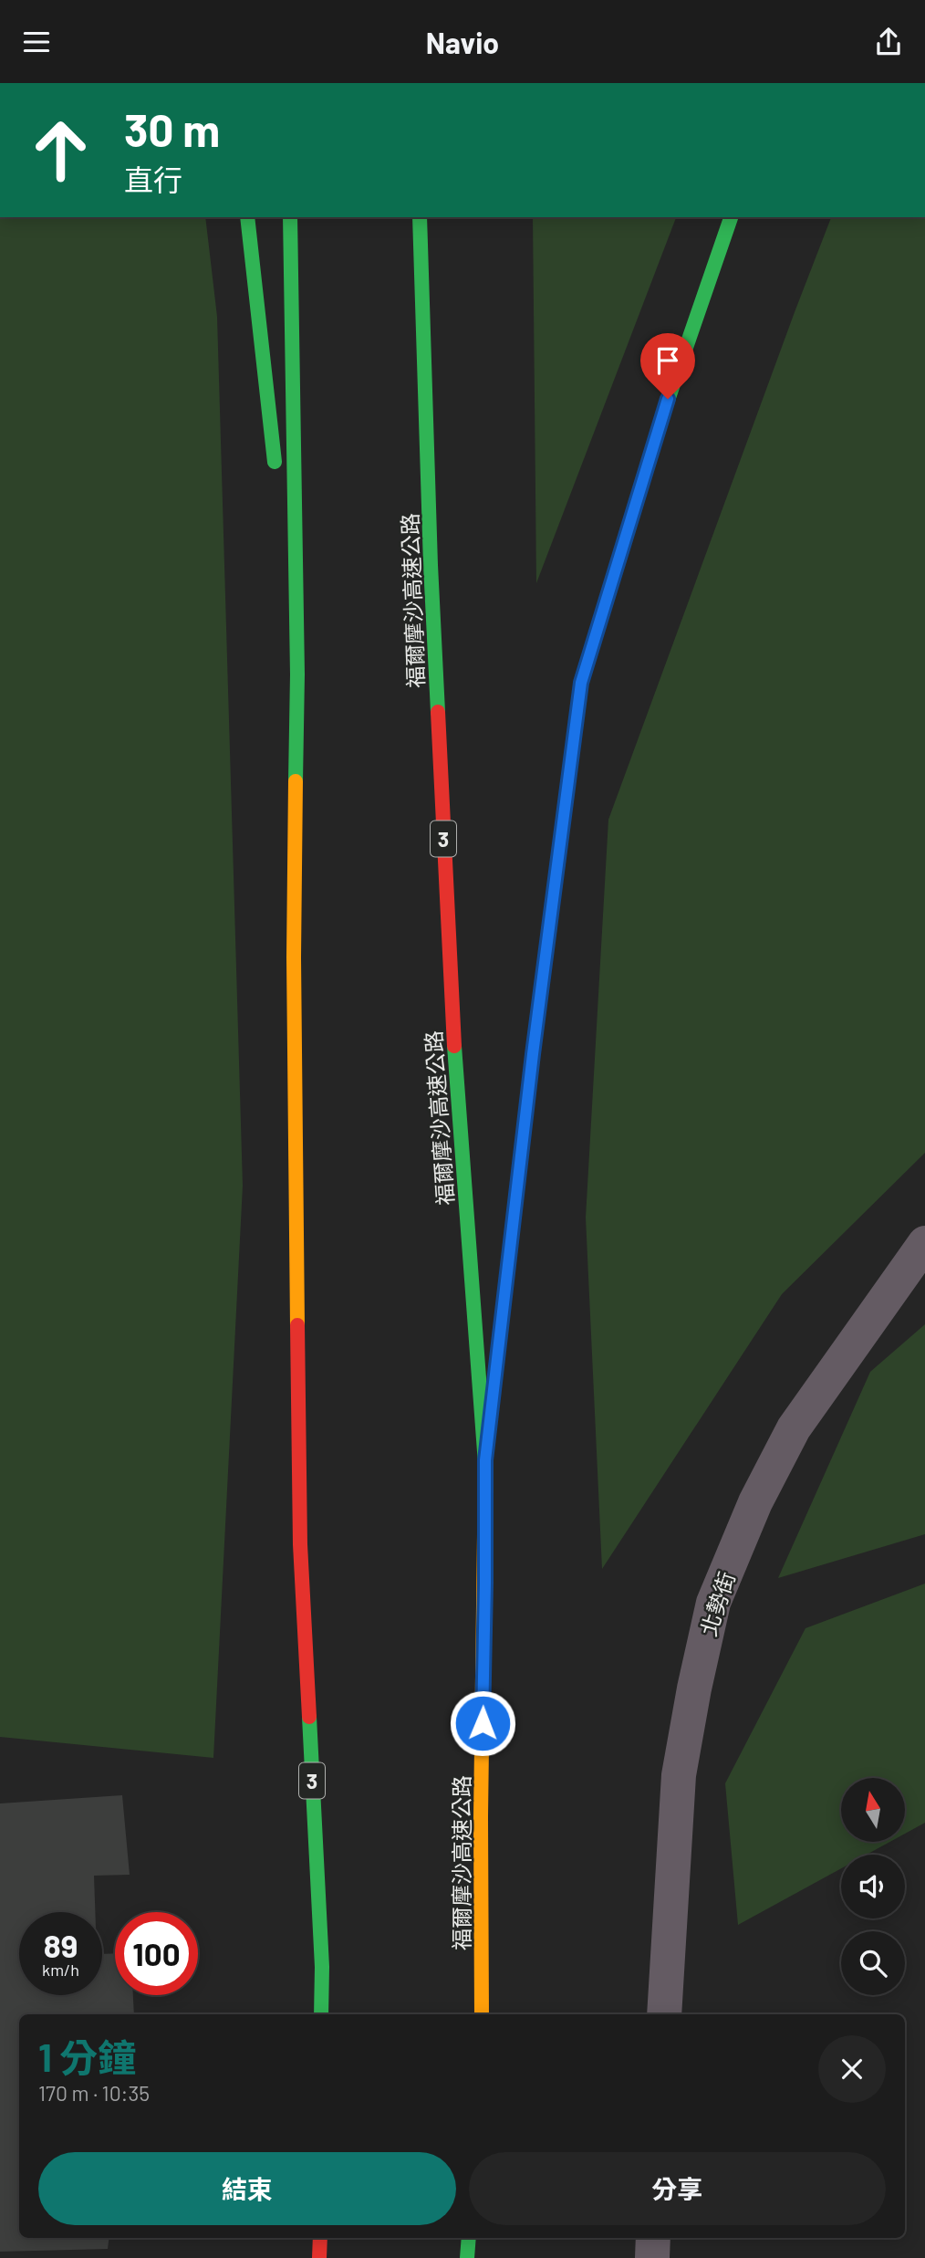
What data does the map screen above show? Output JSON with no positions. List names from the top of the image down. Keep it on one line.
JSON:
{"streets":{"highway":["福爾摩沙高速公路","3"],"street":["北勢街"]},"north":"top","page":{"header":"Navio","turn":["30 m","直行"],"speed":"89 km/h","limit":"100","heading":["1 分鐘","170 m · 10:35"],"buttons":["結束","分享"]}}
